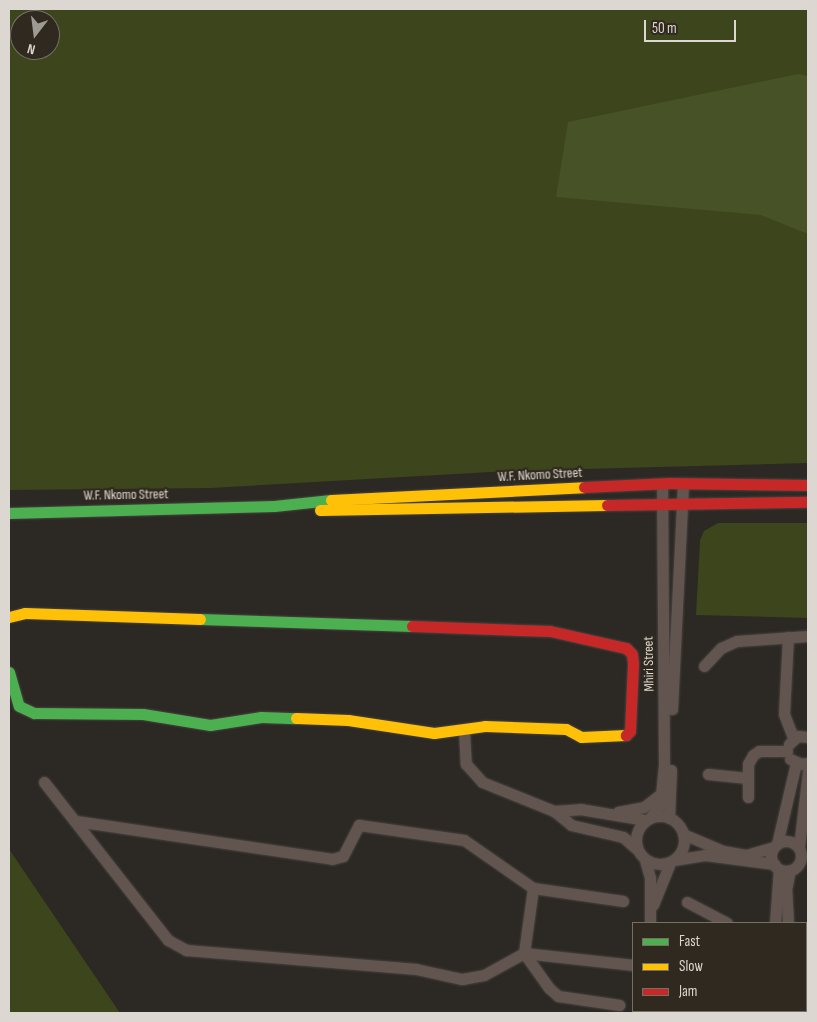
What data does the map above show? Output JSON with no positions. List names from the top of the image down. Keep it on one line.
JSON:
{"streets":{"street":["W.F. Nkomo Street","Mhiri Street"]},"crossings":[["W.F. Nkomo Street","Mhiri Street"]],"legend":["Fast","Slow","Jam"],"scale_bar":"50 m","north":"bottom"}
